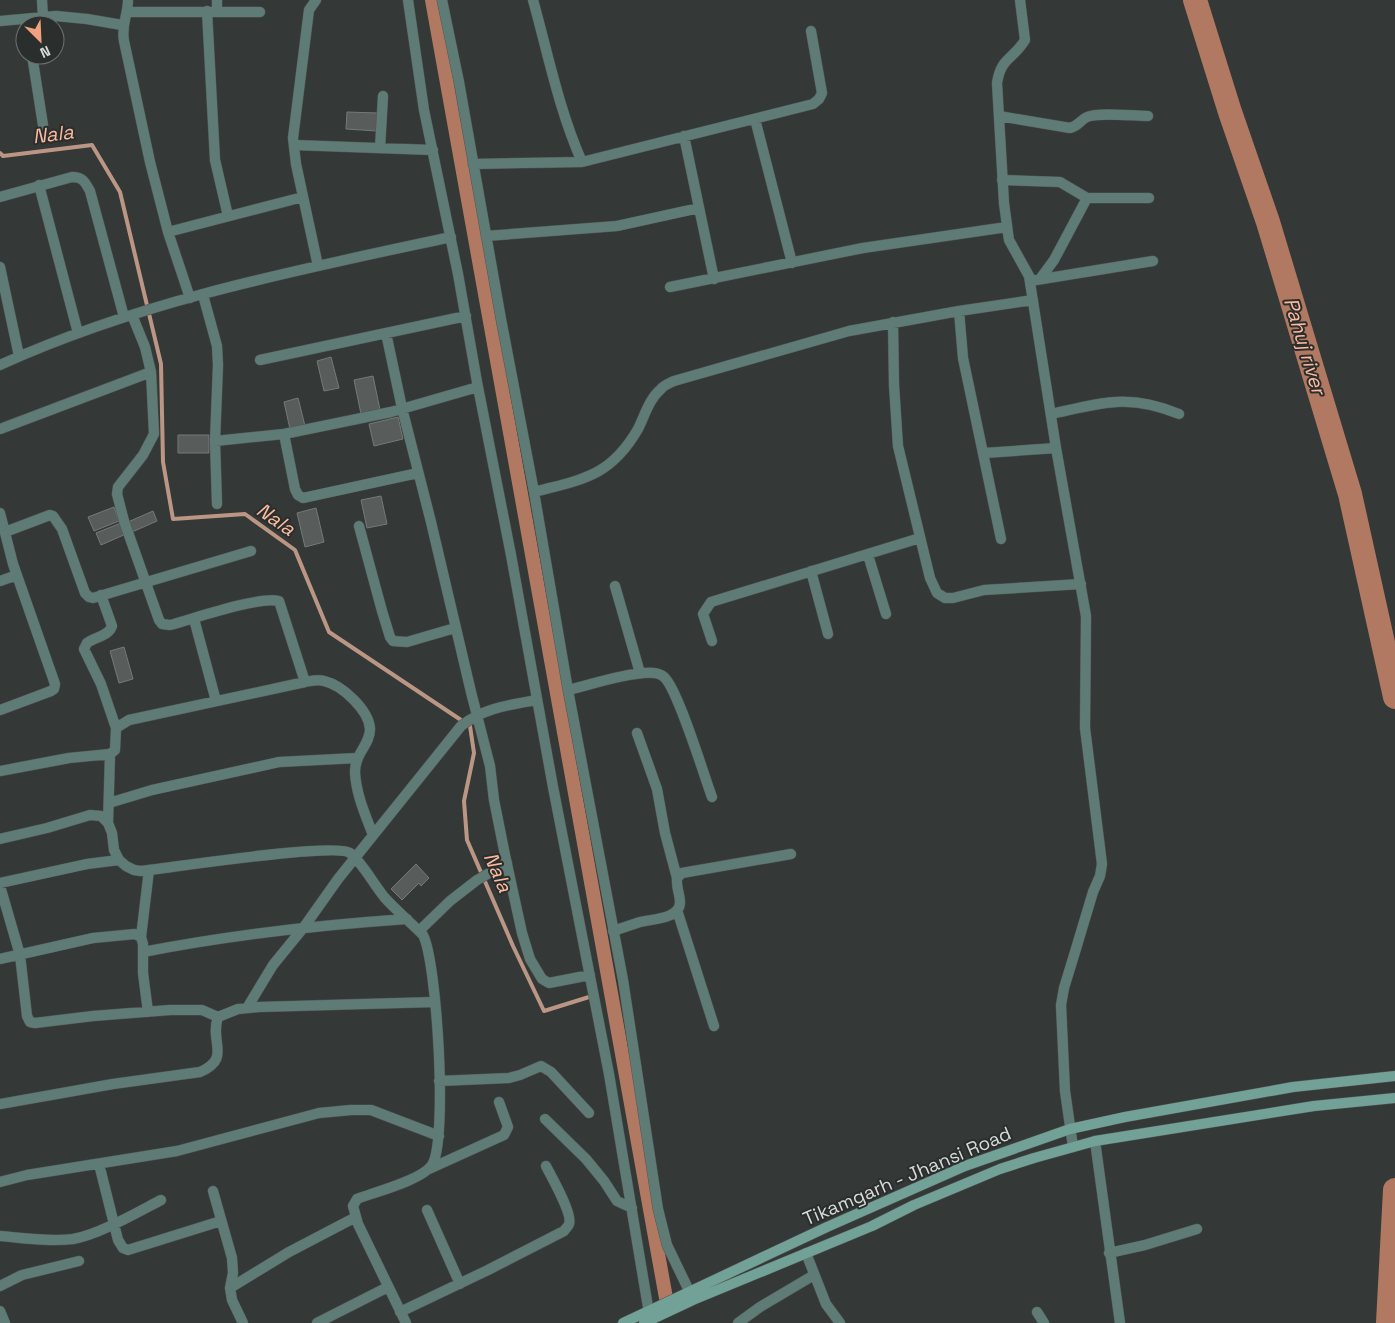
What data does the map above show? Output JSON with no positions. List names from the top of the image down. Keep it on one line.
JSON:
{"streets":{"street":["Tikamgarh - Jhansi Road"]},"water":["Nala","Pahuj river"],"north":"bottom right"}
